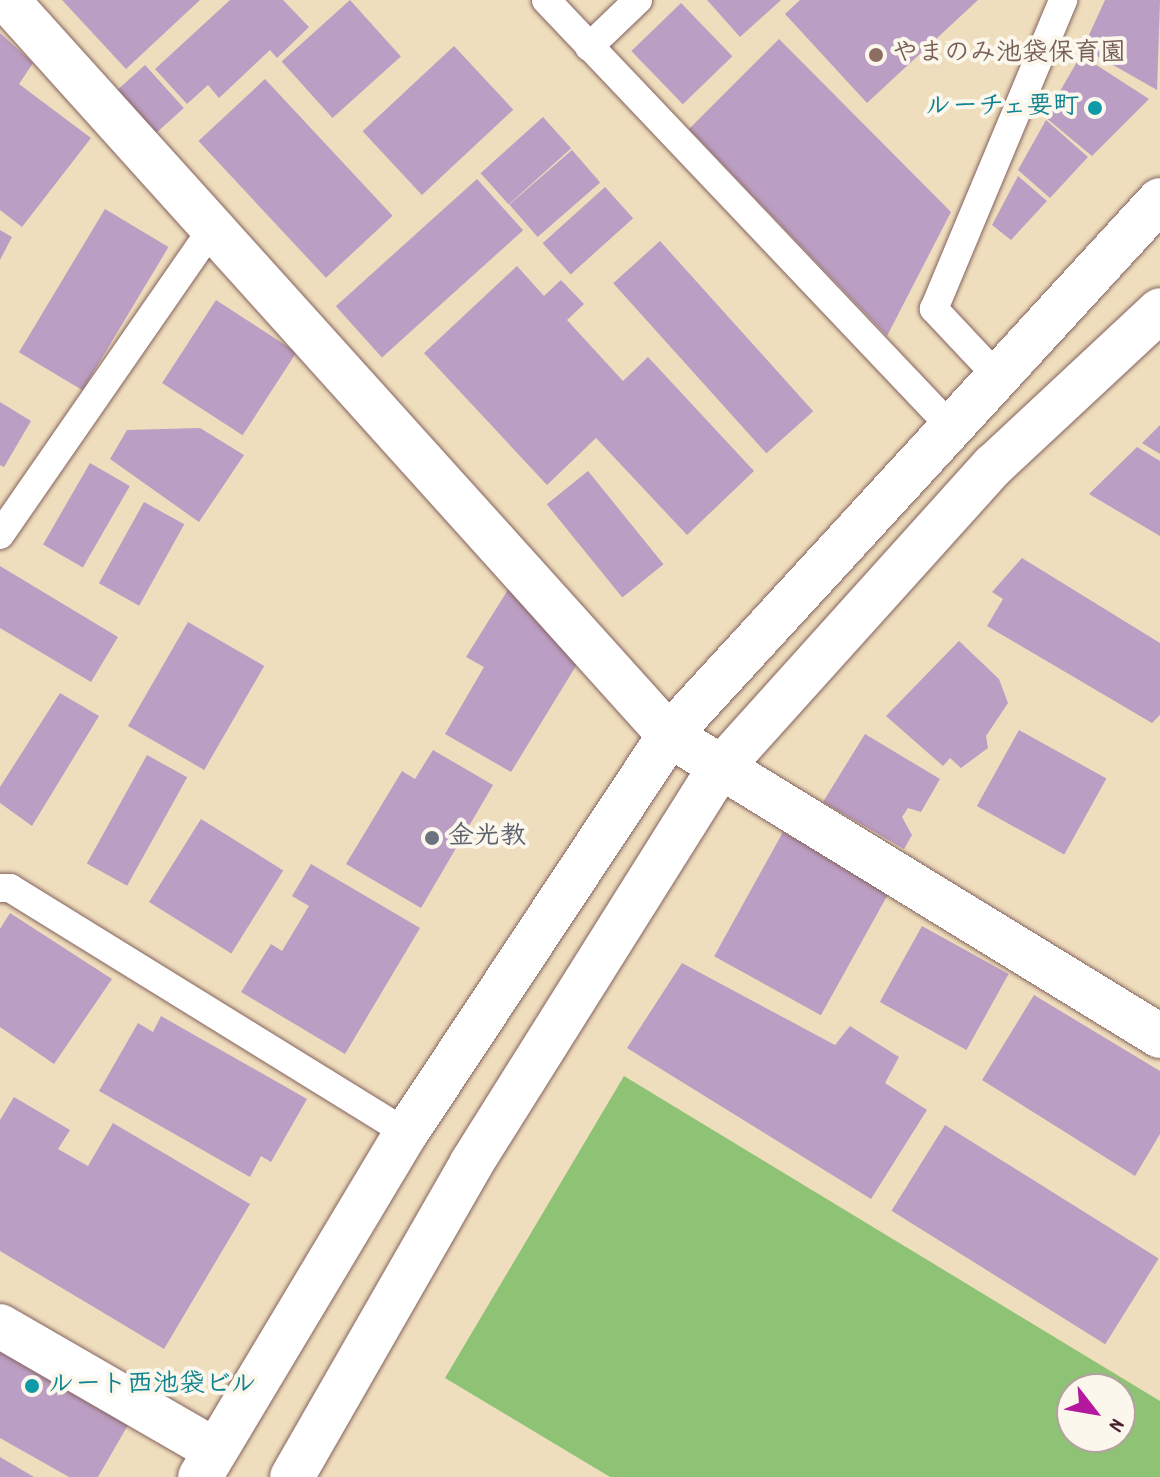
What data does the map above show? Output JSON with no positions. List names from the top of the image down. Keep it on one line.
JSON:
{"places":["やまのみ池袋保育園","ルーチェ要町","金光教","ルート西池袋ビル"],"north":"bottom right"}
